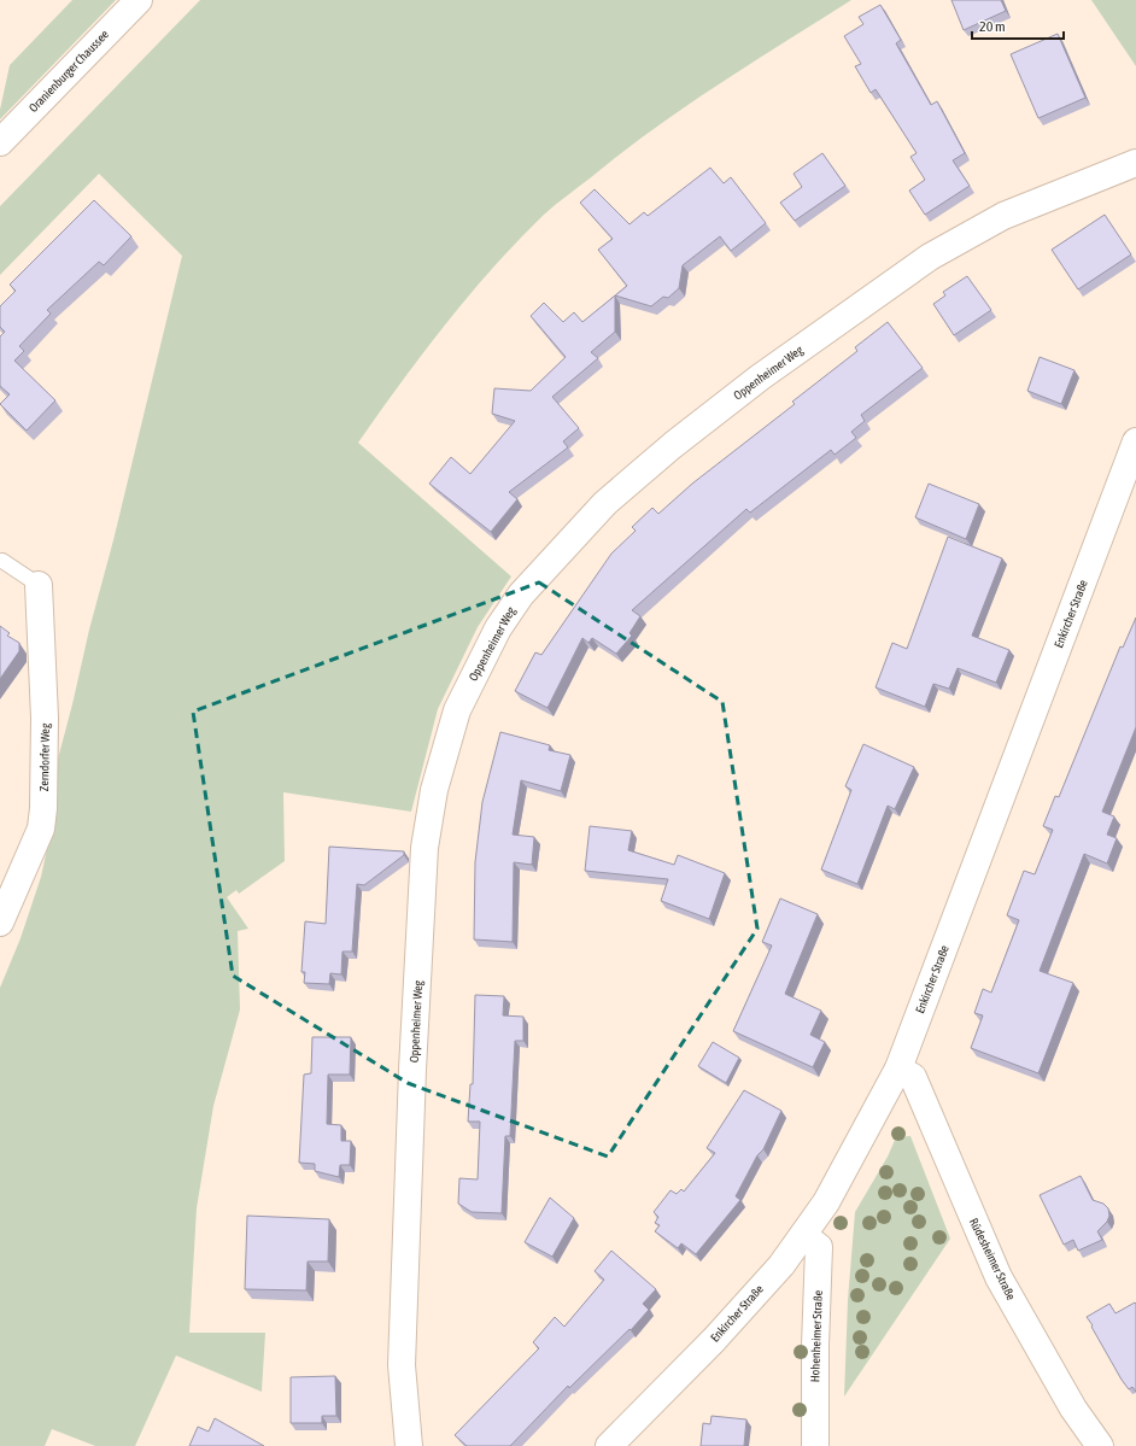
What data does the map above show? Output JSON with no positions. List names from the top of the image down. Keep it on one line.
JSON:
{"streets":{"street":["Oranienburger Chaussee","Oppenheimer Weg","Enkircher Straße","Zerndorfer Weg","Rüdesheimer Straße","Hohenheimer Straße"]},"crossings":[["Enkircher Straße","Rüdesheimer Straße"],["Enkircher Straße","Hohenheimer Straße"]],"scale_bar":"20 m"}
